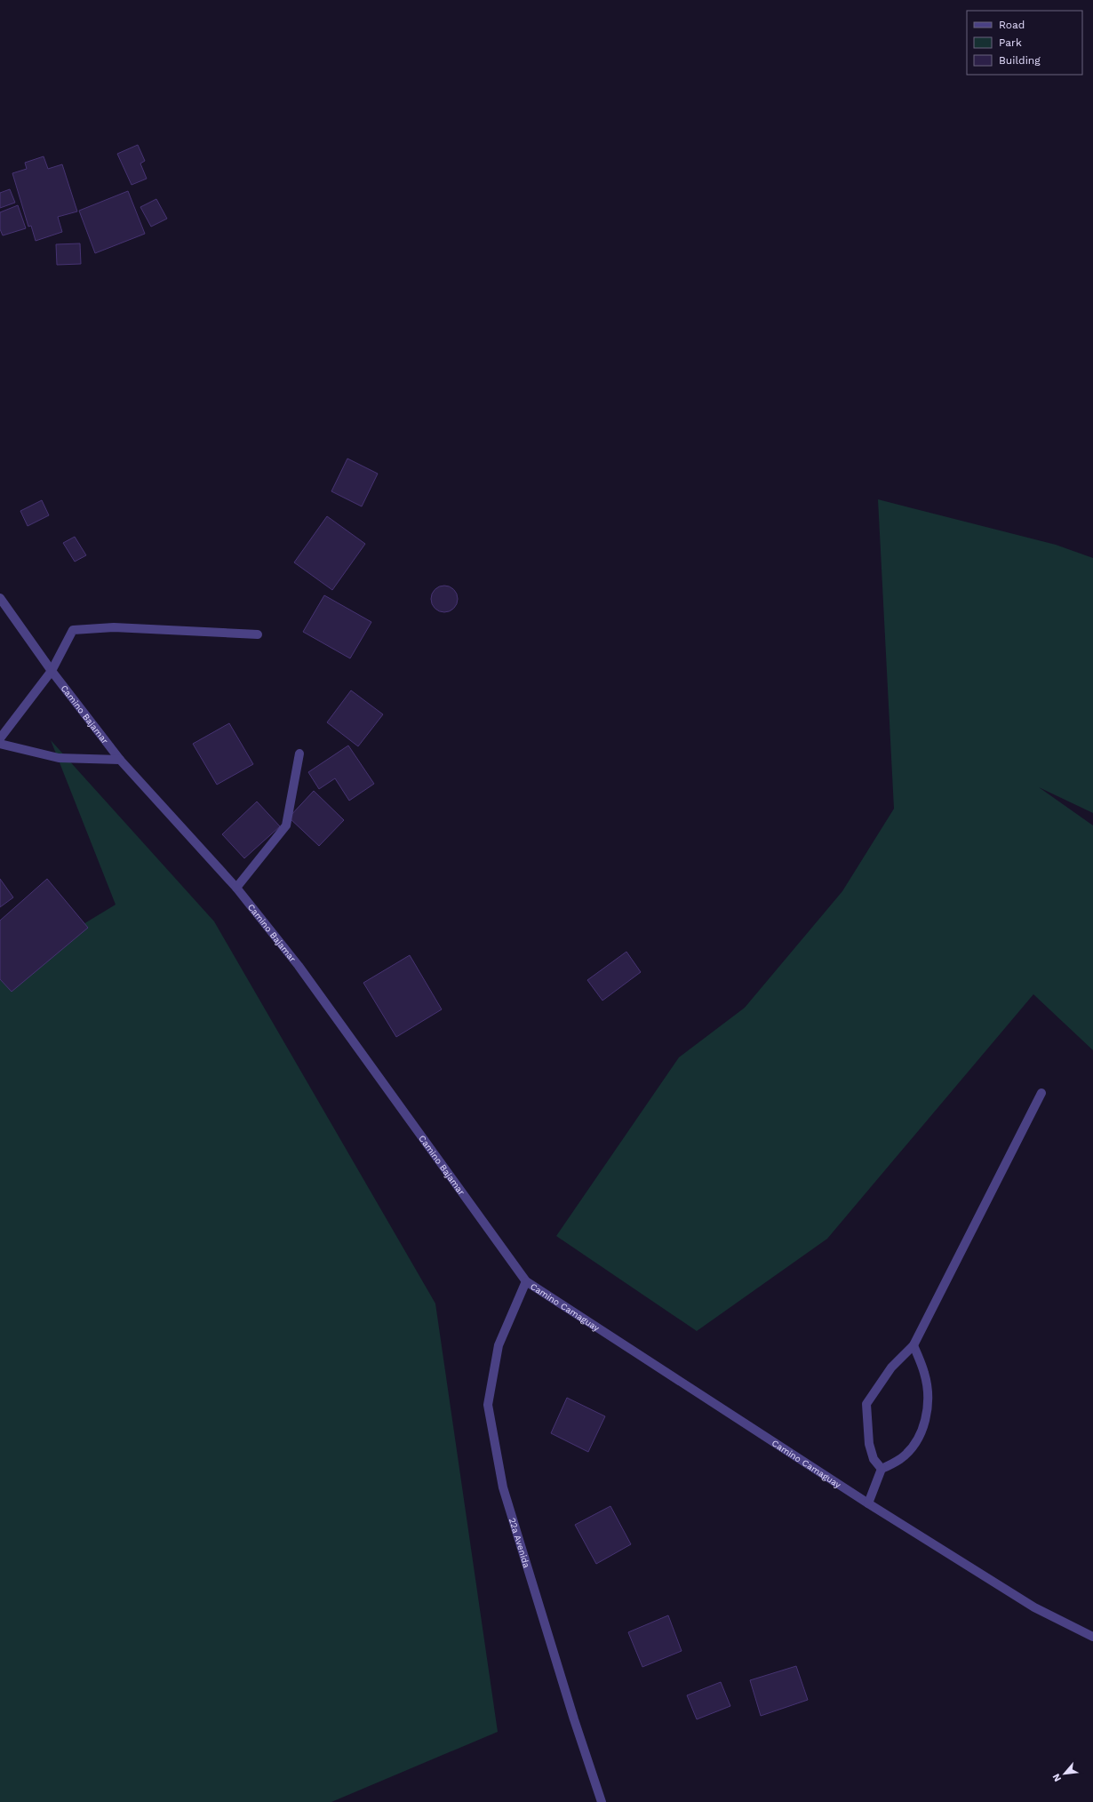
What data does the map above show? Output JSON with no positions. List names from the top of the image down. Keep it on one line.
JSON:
{"streets":{"street":["Camino Bajamar","Camino Camaguay","22a Avenida"]},"crossings":[["Camino Bajamar","Camino Camaguay"],["Camino Bajamar","22a Avenida"],["Camino Camaguay","22a Avenida"]],"legend":["Road","Park","Building"],"north":"bottom left"}
